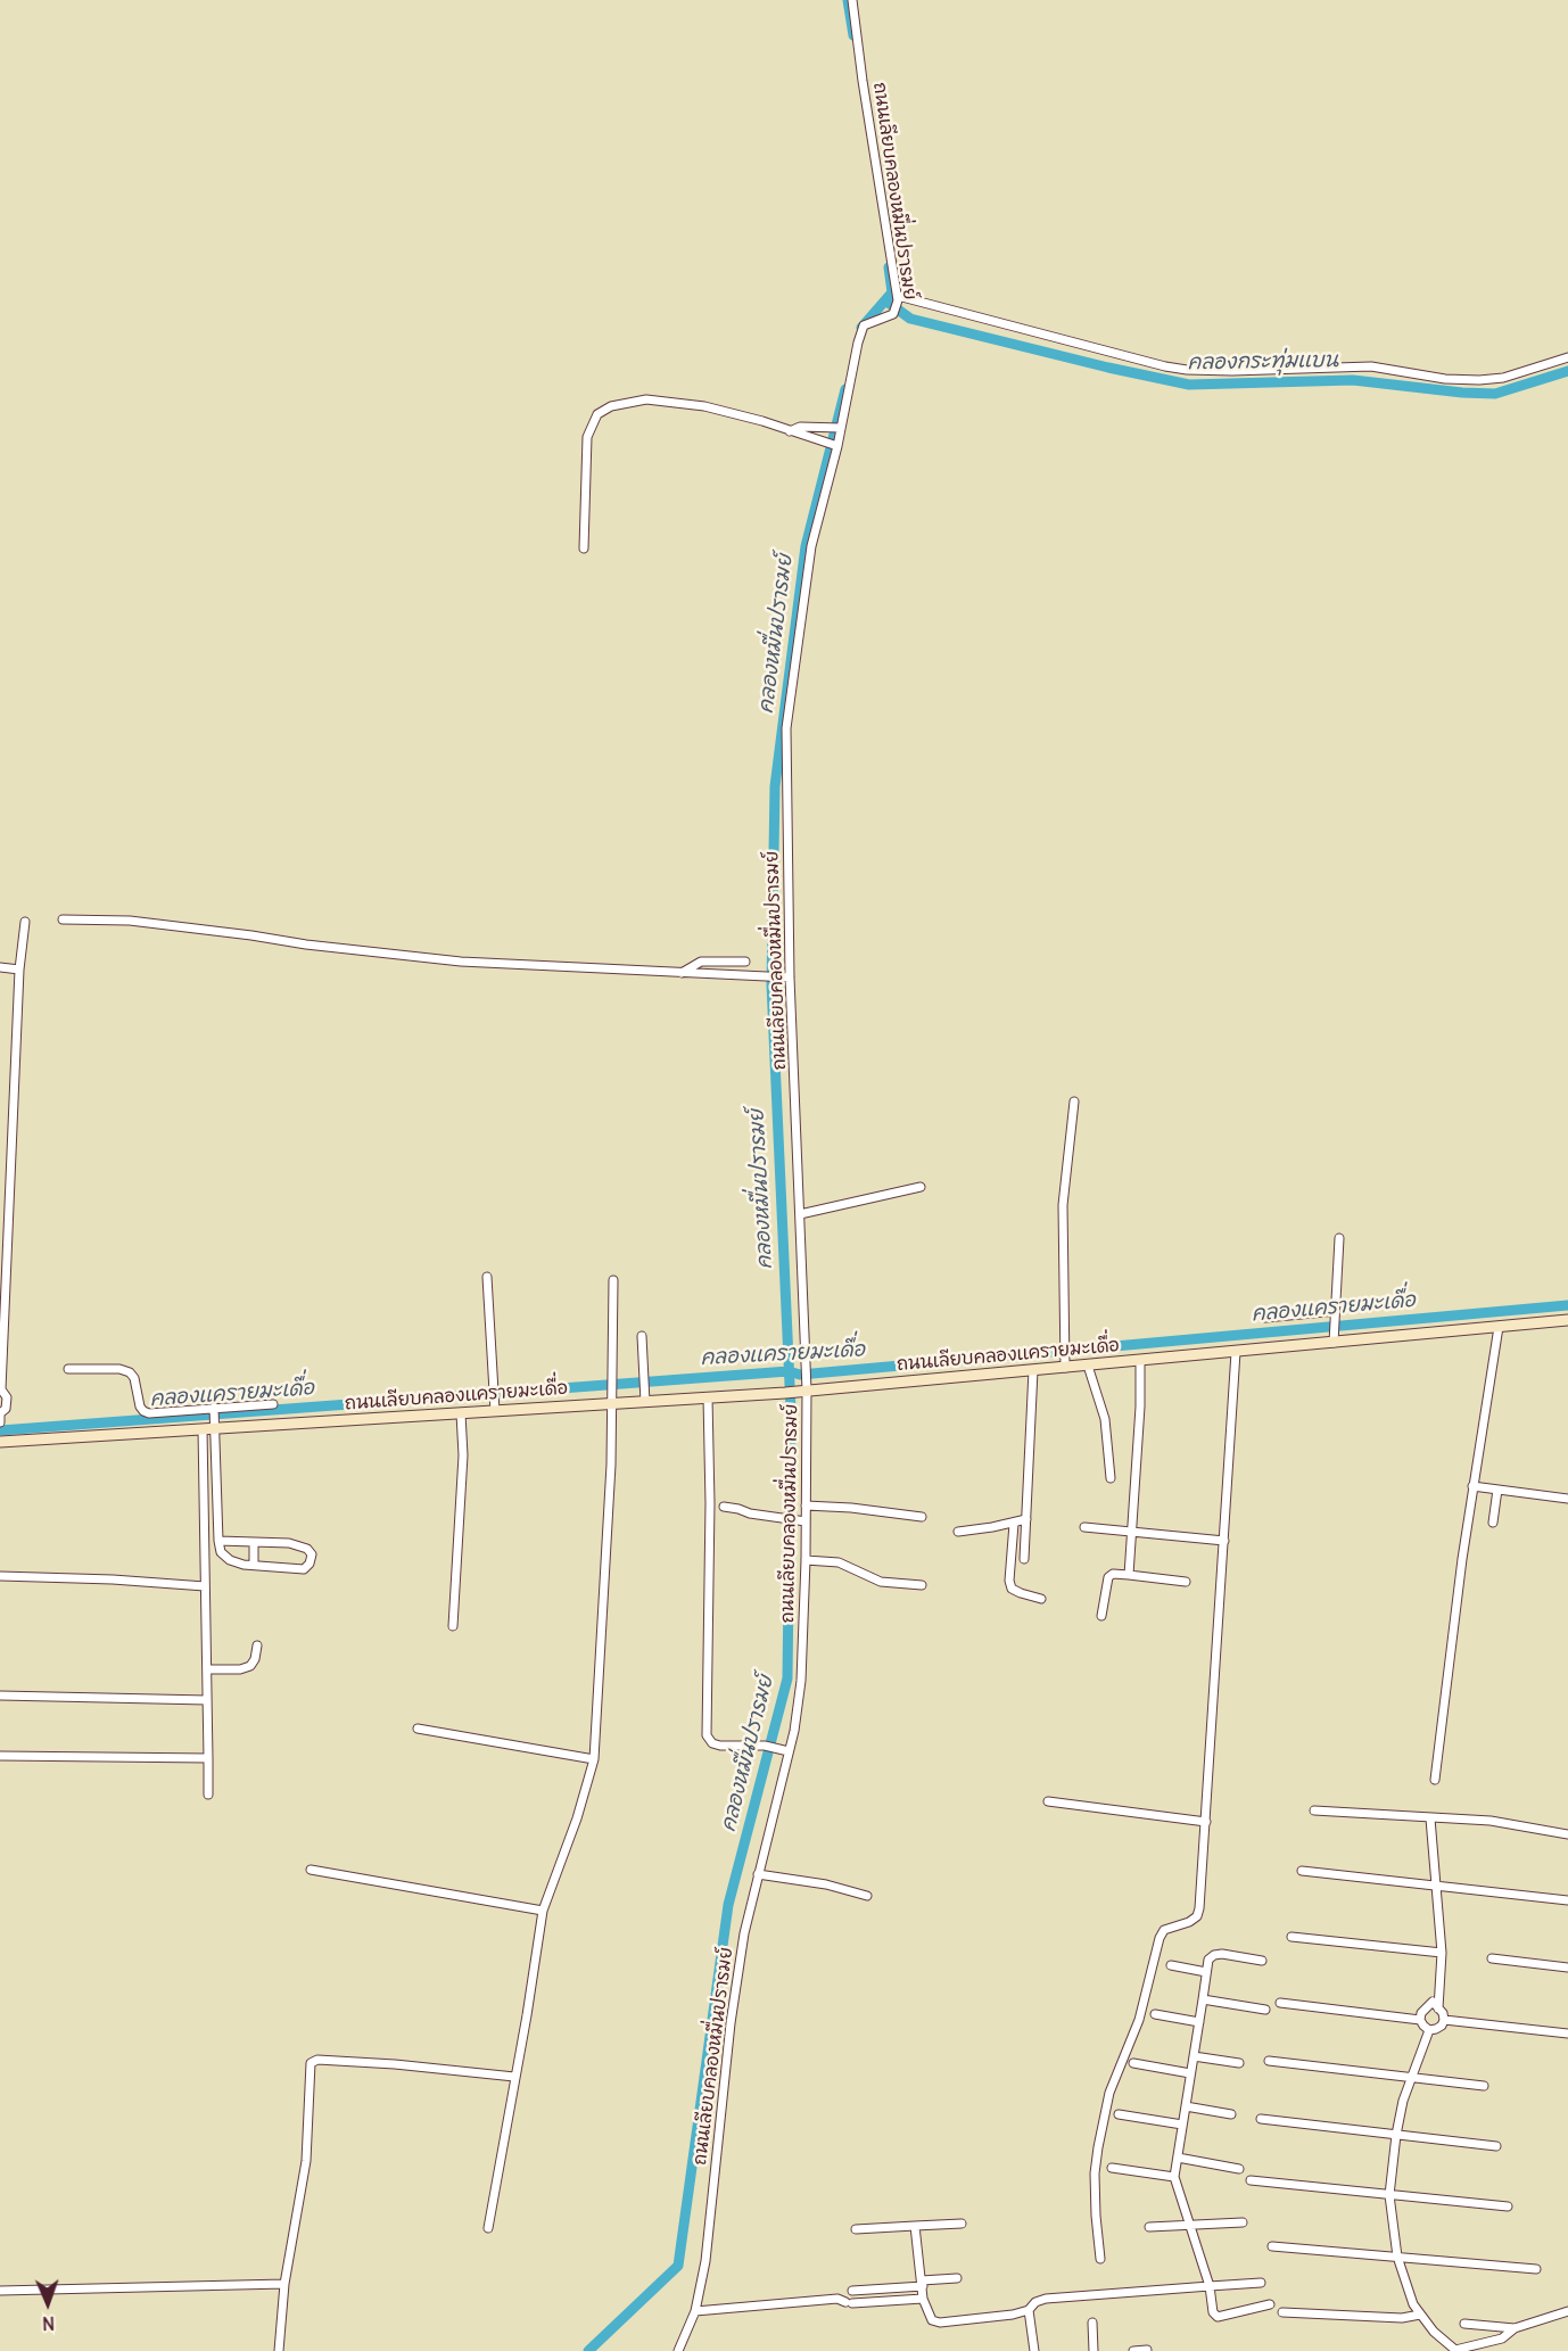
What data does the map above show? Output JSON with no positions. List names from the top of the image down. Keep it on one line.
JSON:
{"streets":{"street":["ถนนเลียบคลองหมื่นปรารมย์","ถนนเลียบคลองแครายมะเดื่อ"]},"crossings":[["ถนนเลียบคลองหมื่นปรารมย์","ถนนเลียบคลองแครายมะเดื่อ"]],"water":["คลองกระทุ่มแบน","คลองหมื่นปรารมย์","คลองแครายมะเดื่อ"],"north":"bottom"}
